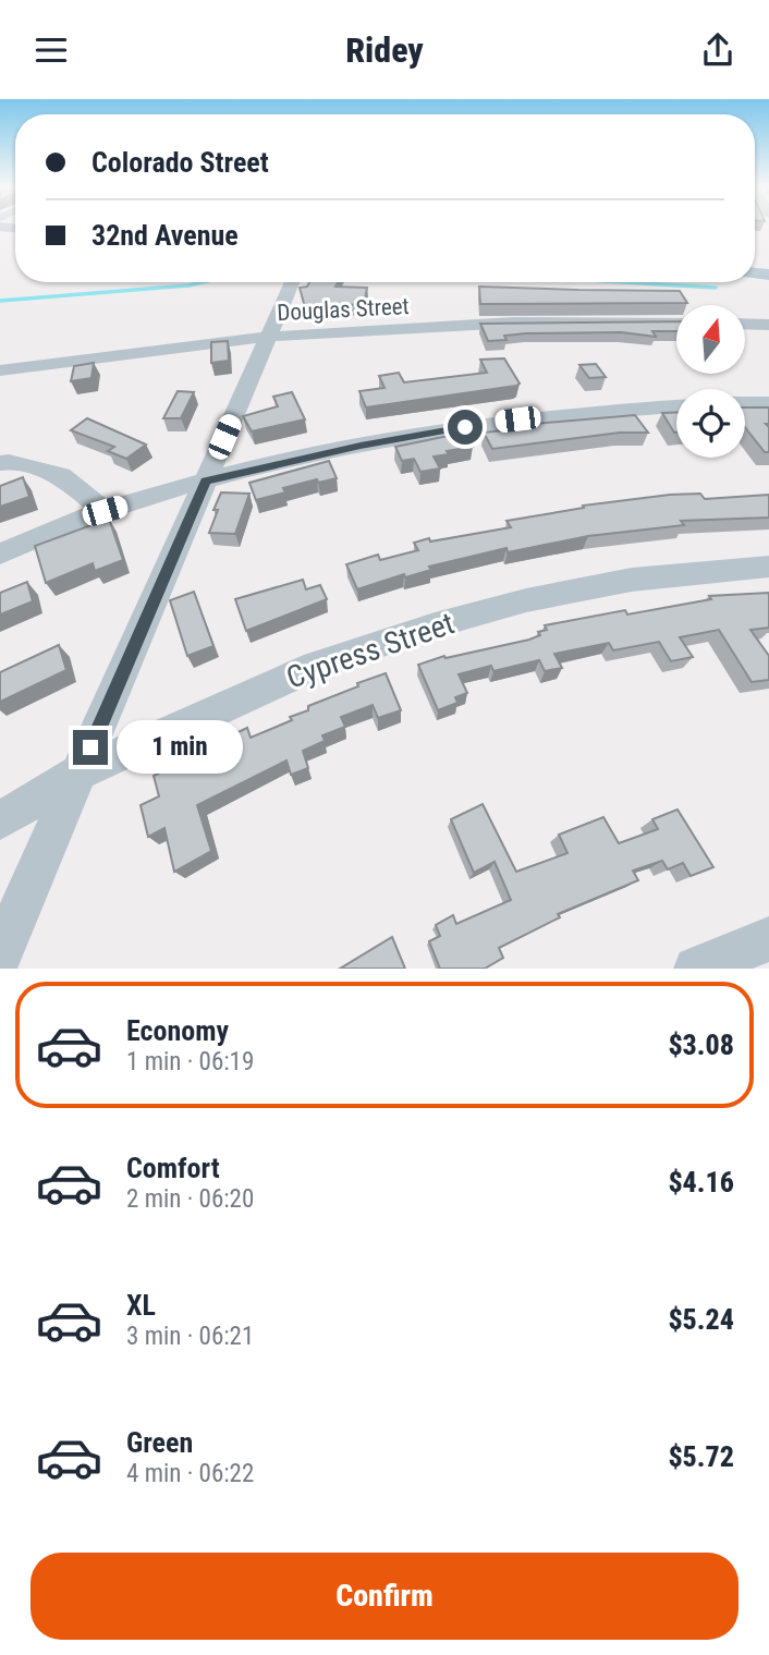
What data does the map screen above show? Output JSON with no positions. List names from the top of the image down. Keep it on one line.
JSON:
{"streets":{"street":["Douglas Street","Cypress Street"]},"north":"top","page":{"header":"Ridey","banner":["Colorado Street","32nd Avenue"],"bubble":"1 min","list":[{"name":"Economy","note":"1 min · 06:19","value":"$3.08"},{"name":"Comfort","note":"2 min · 06:20","value":"$4.16"},{"name":"XL","note":"3 min · 06:21","value":"$5.24"},{"name":"Green","note":"4 min · 06:22","value":"$5.72"}],"buttons":"Confirm"}}
